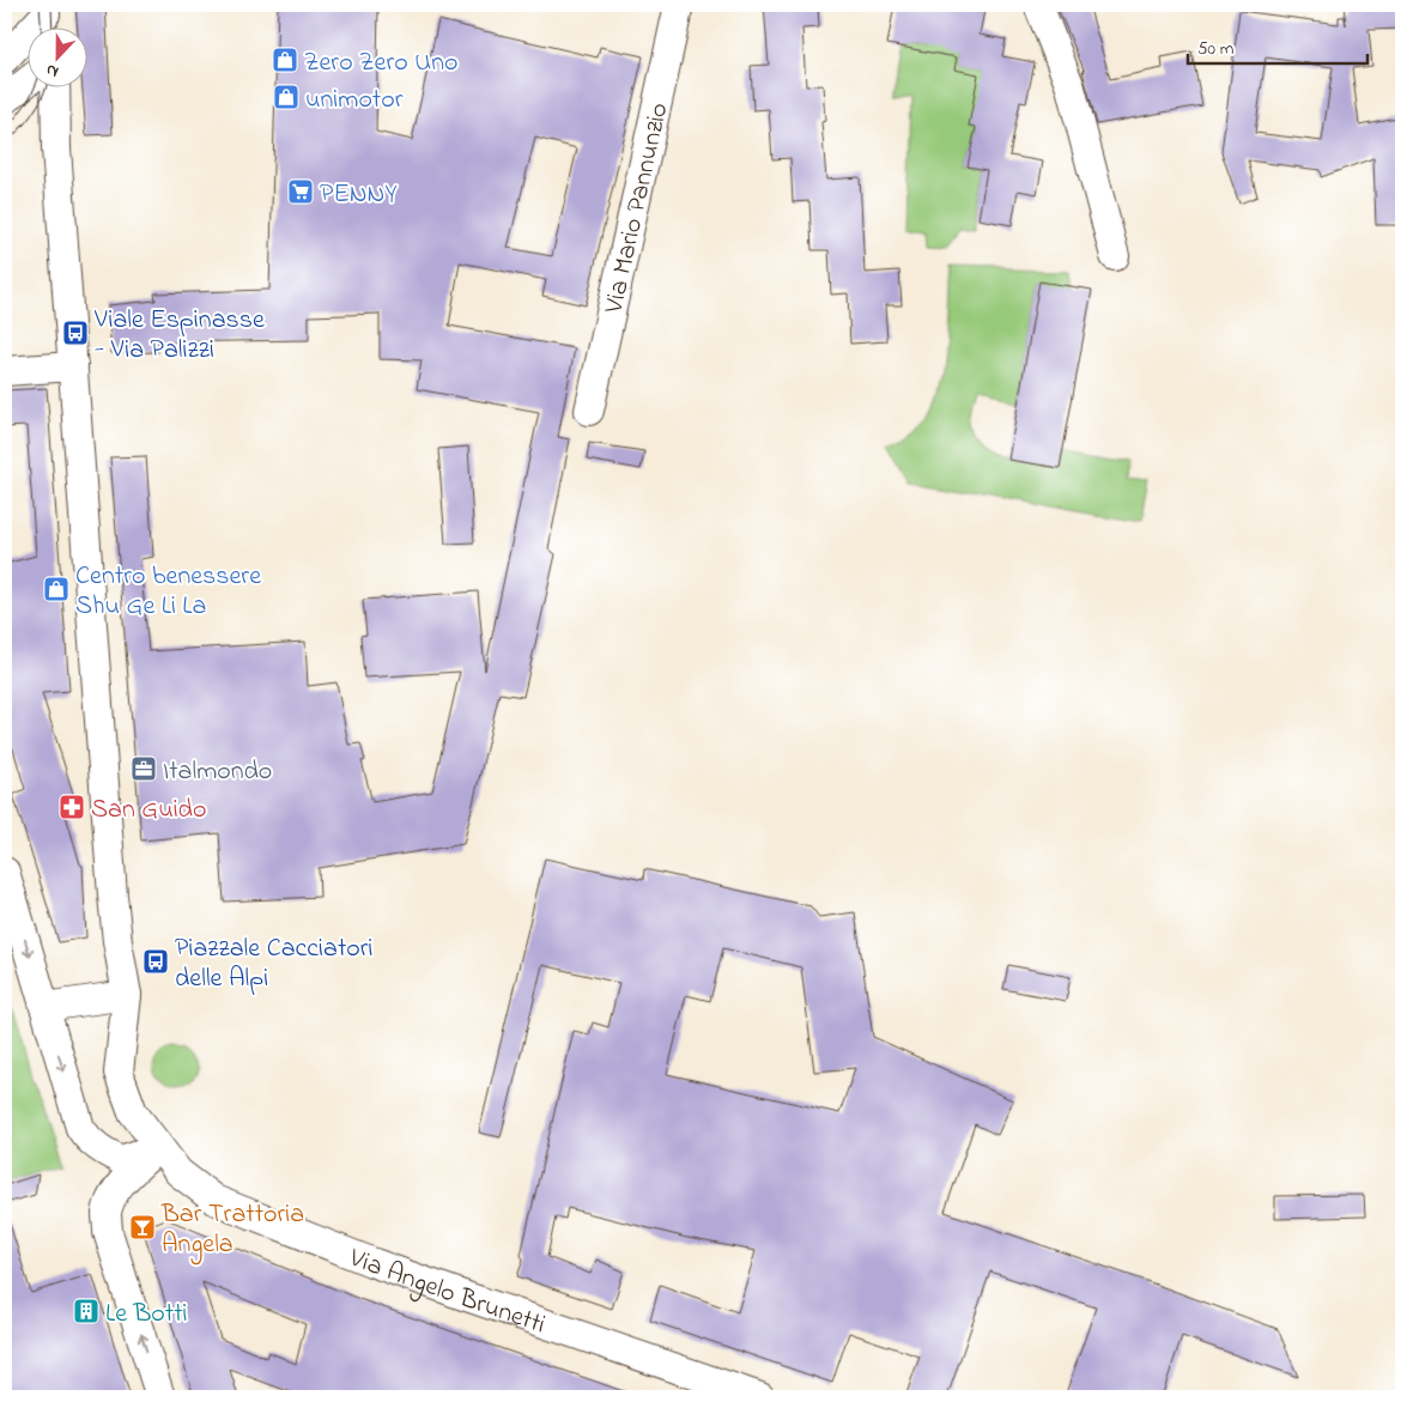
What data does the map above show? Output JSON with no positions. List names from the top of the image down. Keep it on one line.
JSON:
{"streets":{"street":["Via Mario Pannunzio","Via Angelo Brunetti"]},"places":{"shop":["Zero Zero Uno","unimotor","Centro benessere Shu Ge Li La"],"supermarket":["PENNY"],"bus stop":["Viale Espinasse - Via Palizzi","Piazzale Cacciatori delle Alpi"],"office":["Italmondo"],"pharmacy":["San Guido"],"bar":["Bar Trattoria Angela"],"building":["Le Botti"]},"scale_bar":"50 m","north":"bottom"}
